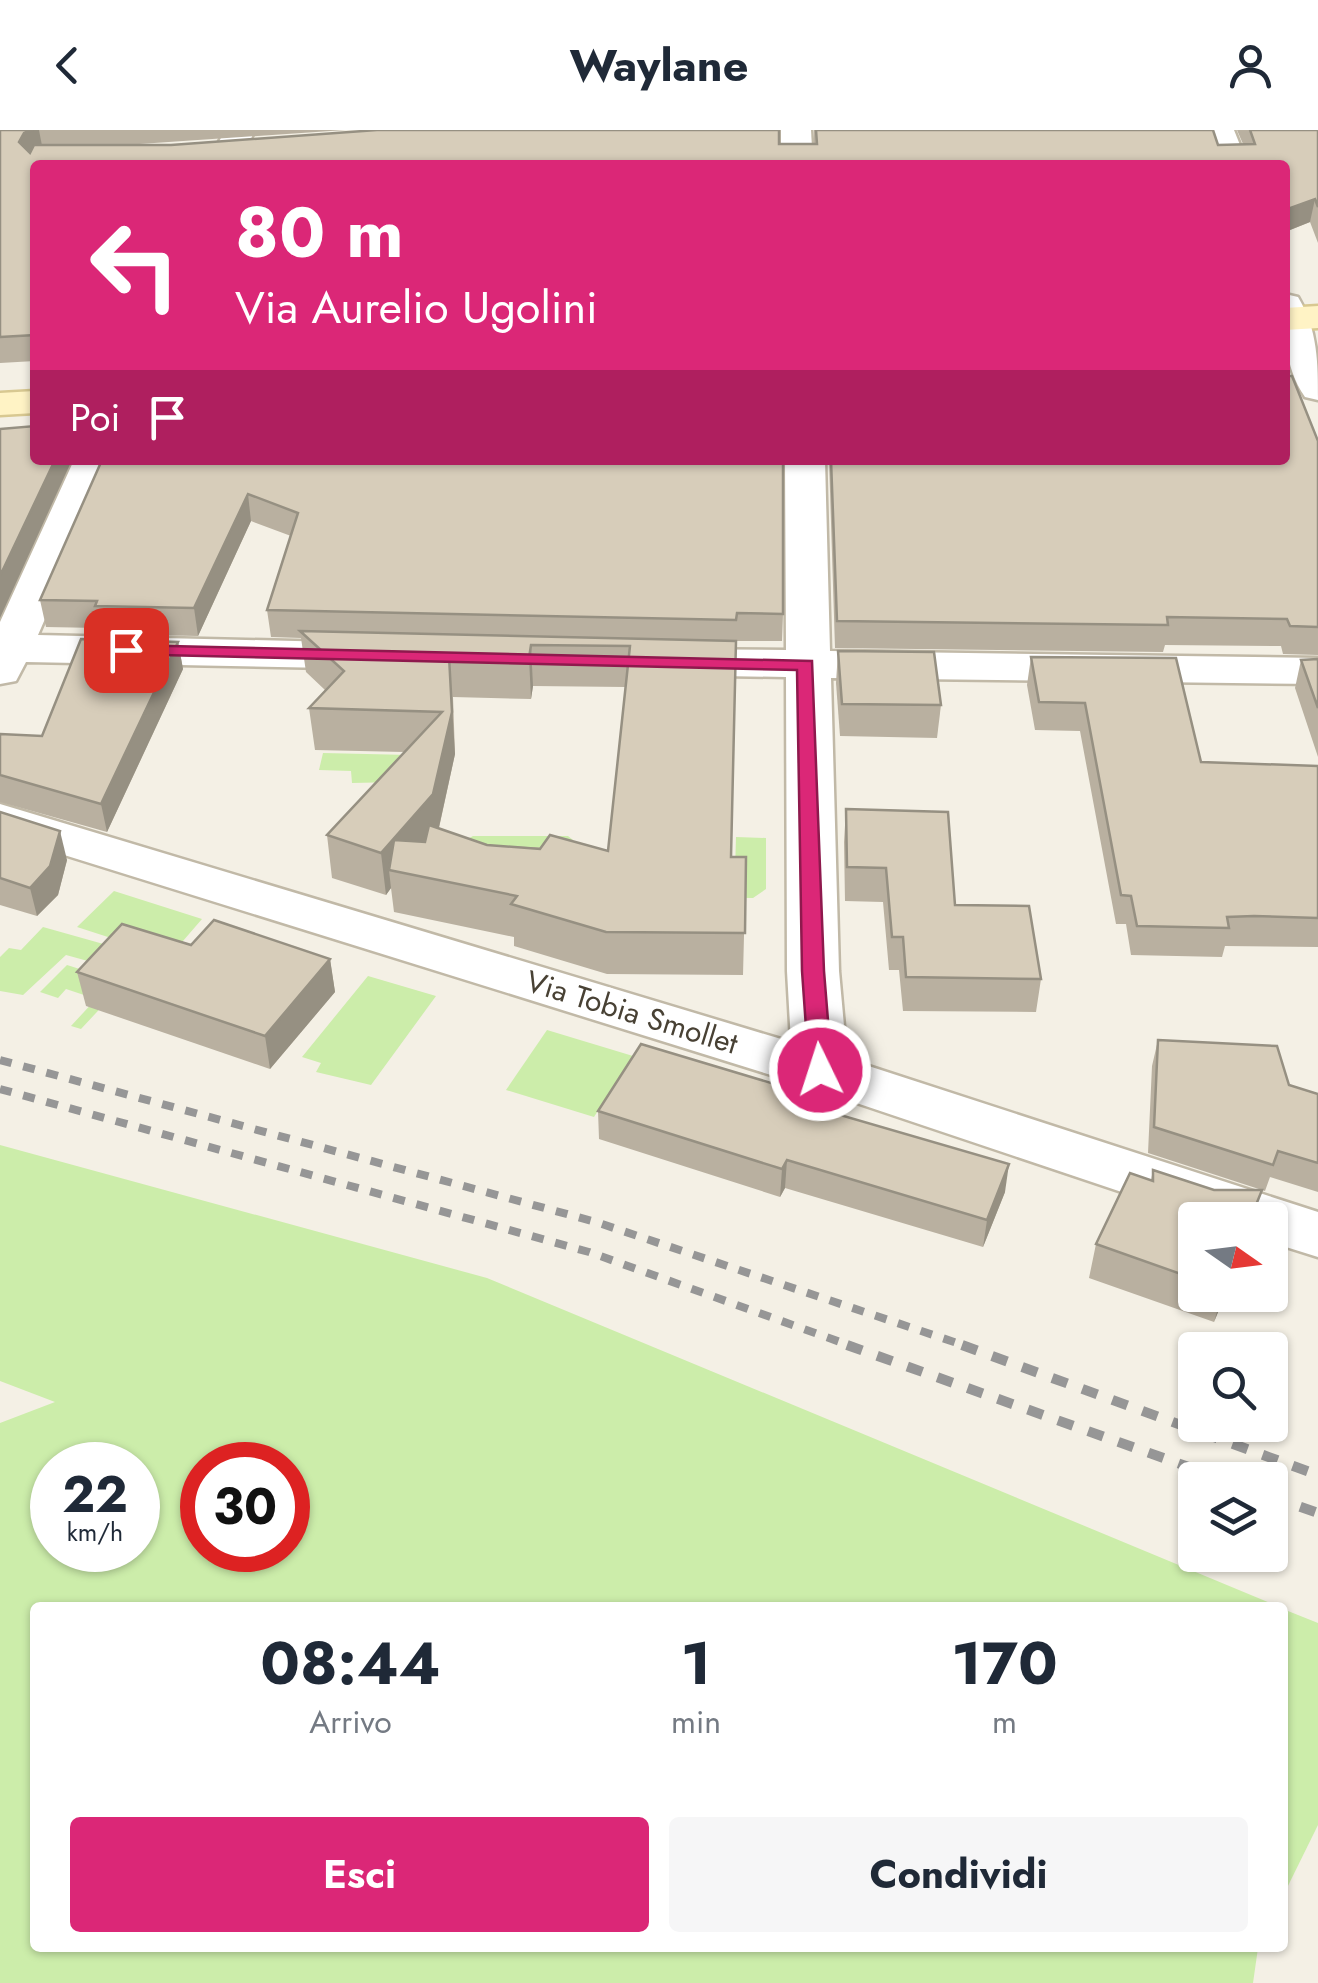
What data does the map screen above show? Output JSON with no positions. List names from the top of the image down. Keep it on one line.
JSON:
{"streets":{"street":["Via Tobia Smollet"]},"north":"right","page":{"header":"Waylane","turn":["80 m","Via Aurelio Ugolini"],"then":"Poi","speed":"22 km/h","limit":"30","eta":["08:44","Arrivo","1","min","170","m"],"buttons":["Esci","Condividi"]}}
